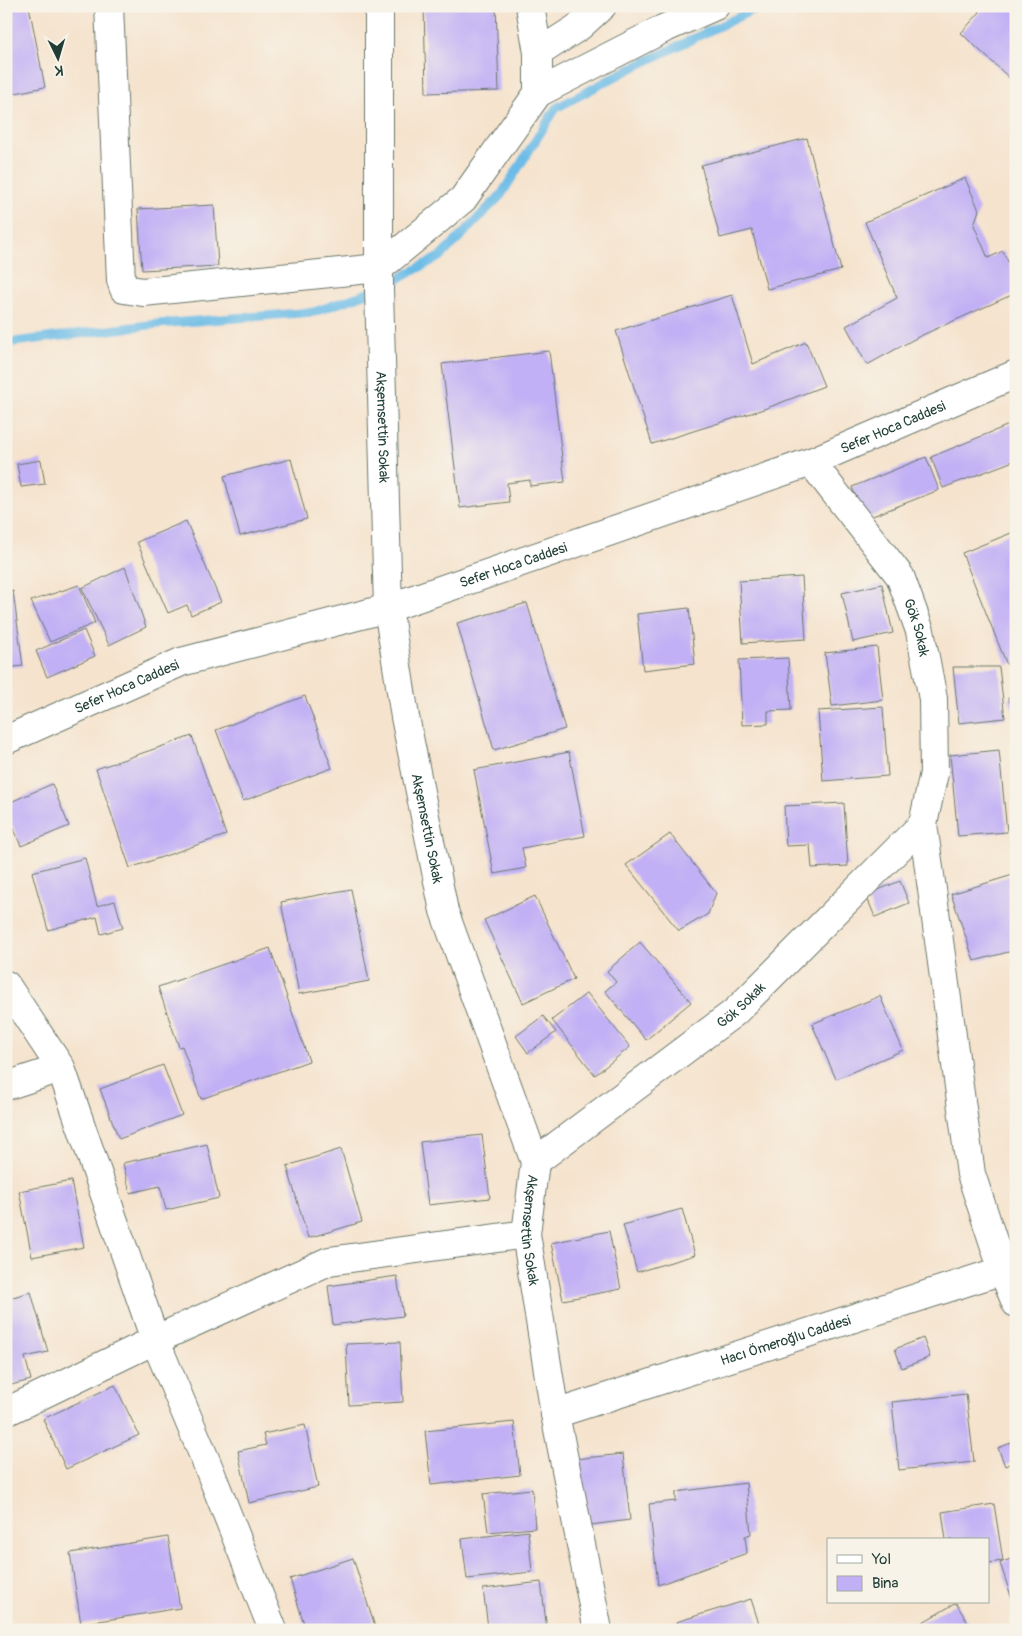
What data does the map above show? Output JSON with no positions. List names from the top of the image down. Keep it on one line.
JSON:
{"streets":{"street":["Akşemsettin Sokak","Sefer Hoca Caddesi","Gök Sokak","Hacı Ömeroğlu Caddesi"]},"crossings":[["Akşemsettin Sokak","Sefer Hoca Caddesi"],["Akşemsettin Sokak","Gök Sokak"],["Akşemsettin Sokak","Hacı Ömeroğlu Caddesi"],["Sefer Hoca Caddesi","Gök Sokak"],["Gök Sokak","Hacı Ömeroğlu Caddesi"]],"legend":["Yol","Bina"],"north":"bottom"}
